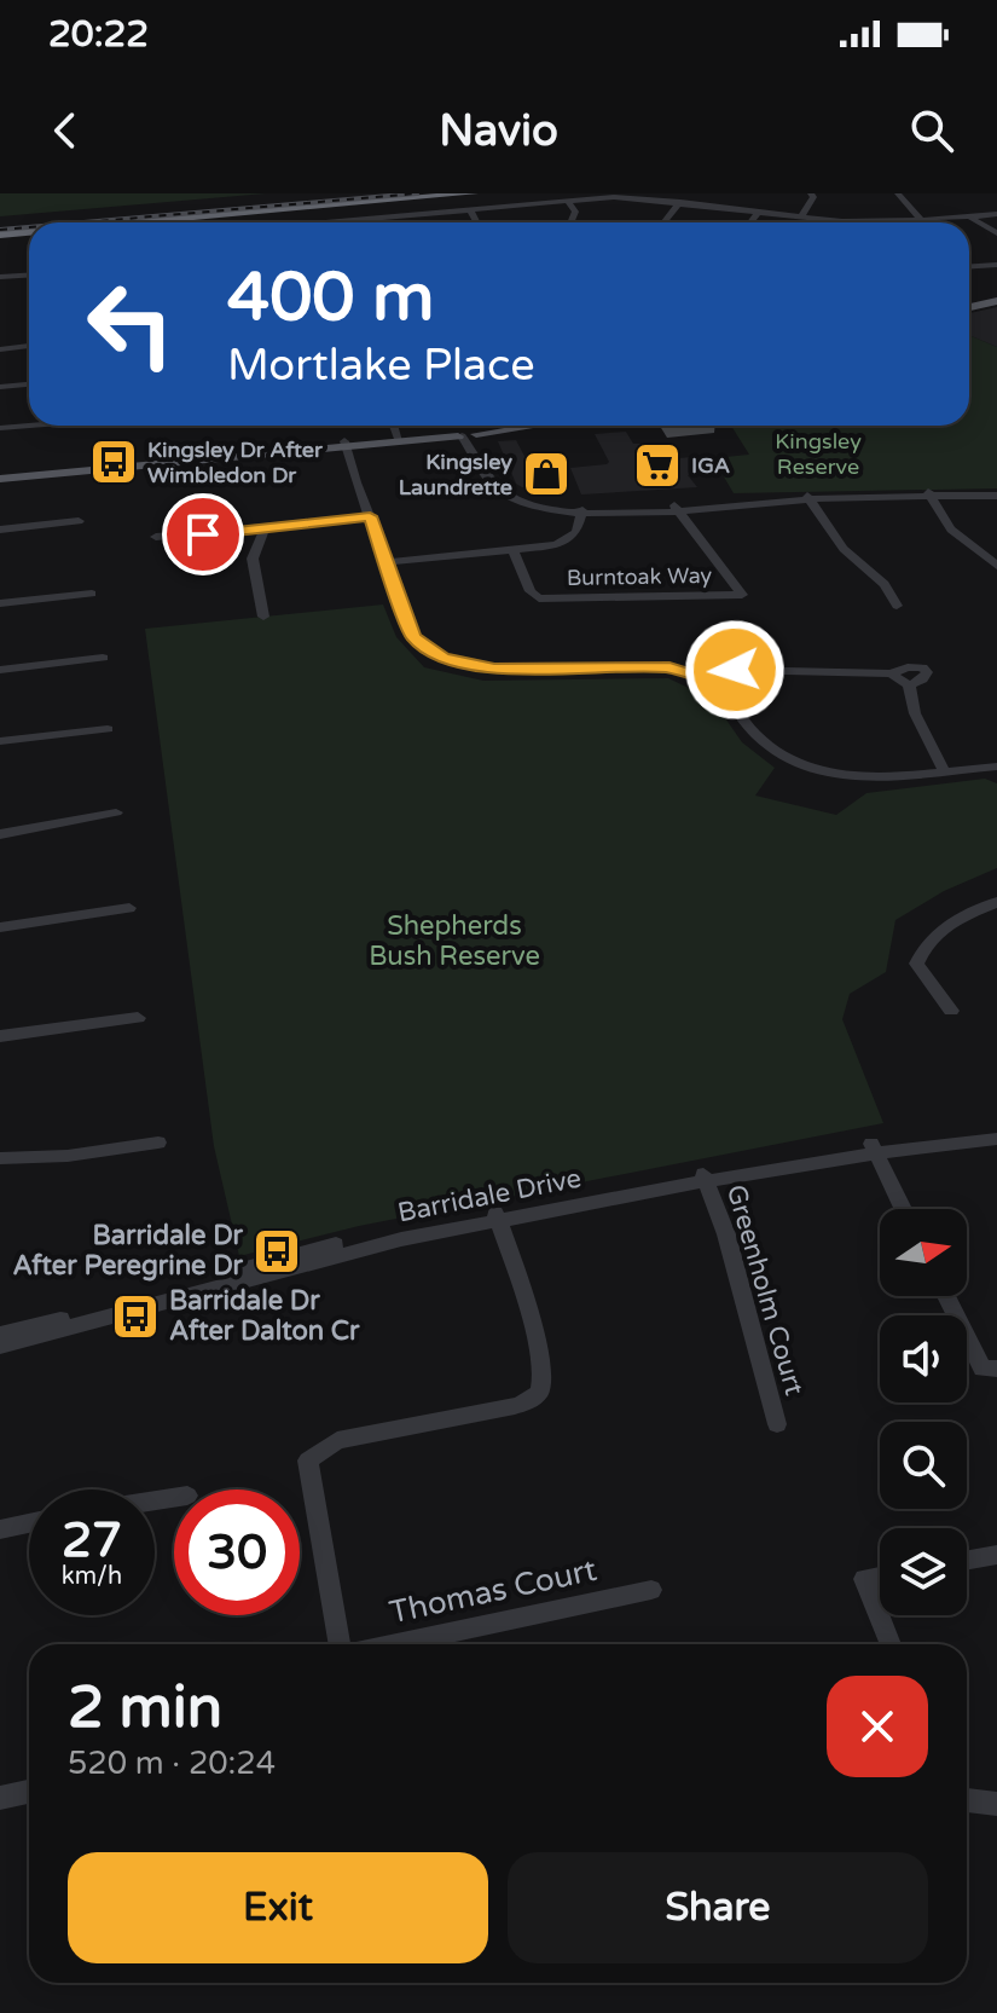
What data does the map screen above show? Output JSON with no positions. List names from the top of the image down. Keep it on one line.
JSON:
{"streets":{"street":["Burntoak Way","Barridale Drive","Greenholm Court","Thomas Court"]},"crossings":[["Barridale Drive","Greenholm Court"]],"parks":["Kingsley Reserve","Shepherds Bush Reserve"],"places":{"bus stop":["Kingsley Dr After Wimbledon Dr","Barridale Dr After Peregrine Dr","Barridale Dr After Dalton Cr"],"supermarket":["IGA"],"shop":["Kingsley Laundrette"]},"north":"right","page":{"status":"20:22","header":"Navio","turn":["400 m","Mortlake Place"],"speed":"27 km/h","limit":"30","heading":["2 min","520 m · 20:24"],"buttons":["Exit","Share"]}}
